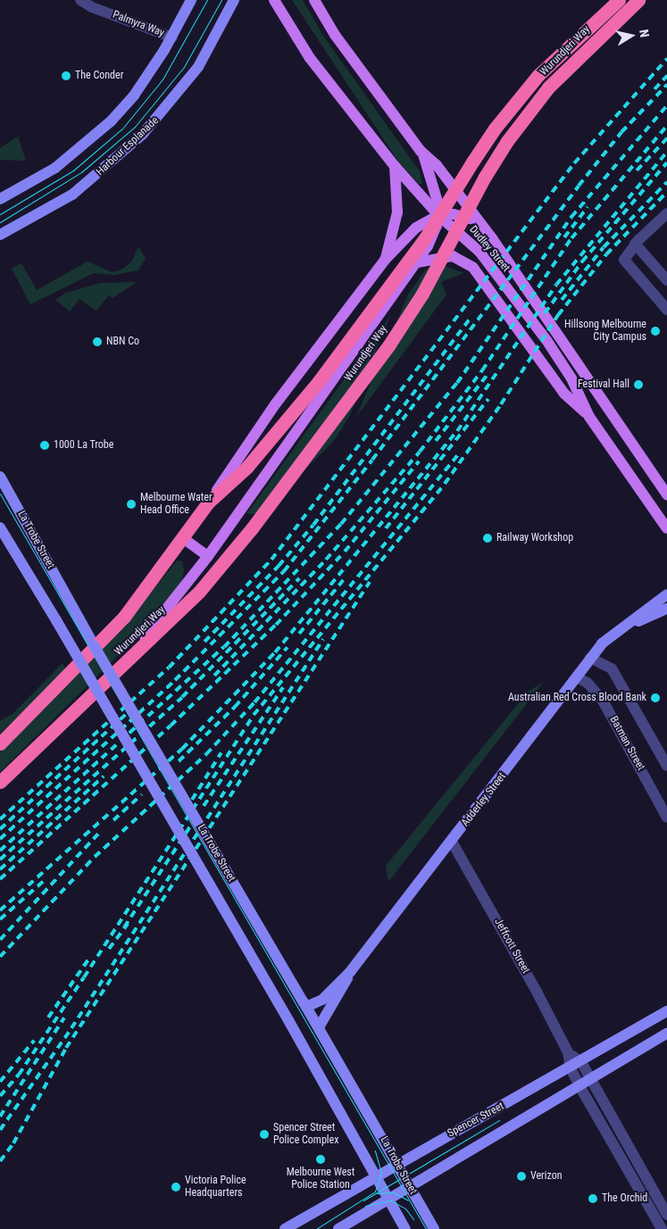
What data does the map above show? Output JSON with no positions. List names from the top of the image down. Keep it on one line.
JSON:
{"streets":{"highway":["Wurundjeri Way"],"main road":["Dudley Street"],"street":["Palmyra Way","Harbour Esplanade","La Trobe Street","Batman Street","Adderley Street","Jeffcott Street","Spencer Street"]},"crossings":[["Wurundjeri Way","Dudley Street"],["La Trobe Street","Adderley Street"],["La Trobe Street","Spencer Street"],["Batman Street","Adderley Street"],["Adderley Street","Jeffcott Street"],["Jeffcott Street","Spencer Street"]],"places":["The Conder","Hillsong Melbourne City Campus","NBN Co","Festival Hall","1000 La Trobe","Melbourne Water Head Office","Railway Workshop","Australian Red Cross Blood Bank","Spencer Street Police Complex","Melbourne West Police Station","Verizon","Victoria Police Headquarters","The Orchid"],"north":"right"}
